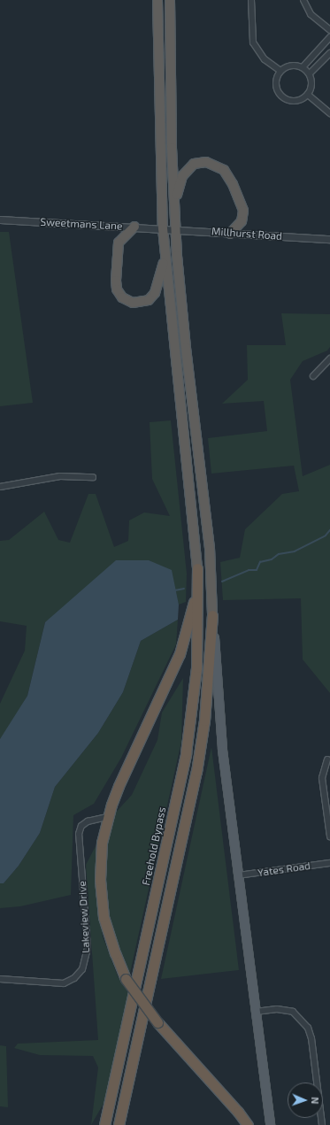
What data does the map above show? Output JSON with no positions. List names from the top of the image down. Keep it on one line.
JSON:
{"streets":{"highway":["Freehold Bypass"],"street":["Sweetmans Lane","Millhurst Road","Yates Road","Lakeview Drive"]},"crossings":[["Sweetmans Lane","Millhurst Road"]],"north":"right"}
